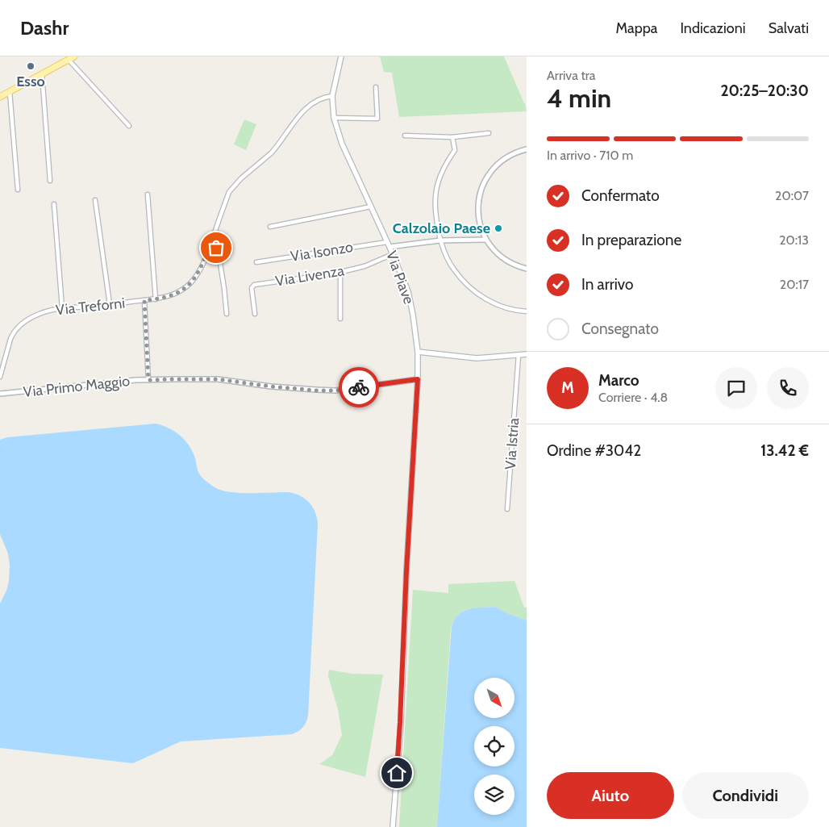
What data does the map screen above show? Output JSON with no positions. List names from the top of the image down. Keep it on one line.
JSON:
{"streets":{"main road":["Via Piave"],"street":["Via Isonzo","Via Livenza","Via Treforni","Via Primo Maggio","Via Istria"]},"crossings":[["Via Isonzo","Via Piave"],["Via Livenza","Via Piave"],["Via Piave","Via Treforni"],["Via Piave","Via Primo Maggio"]],"places":["Esso","Calzolaio Paese"],"north":"bottom right","page":{"header":"Dashr","nav":["Mappa","Indicazioni","Salvati"],"heading":["4 min","Arriva tra","20:25–20:30"],"panel":["Marco","Corriere · 4.8","Ordine #3042","13.42 €"],"bar":"In arrivo · 710 m","list":[["Confermato","20:07"],["In preparazione","20:13"],["In arrivo","20:17"],"Consegnato"],"round":"M","buttons":["Aiuto","Condividi"]}}
